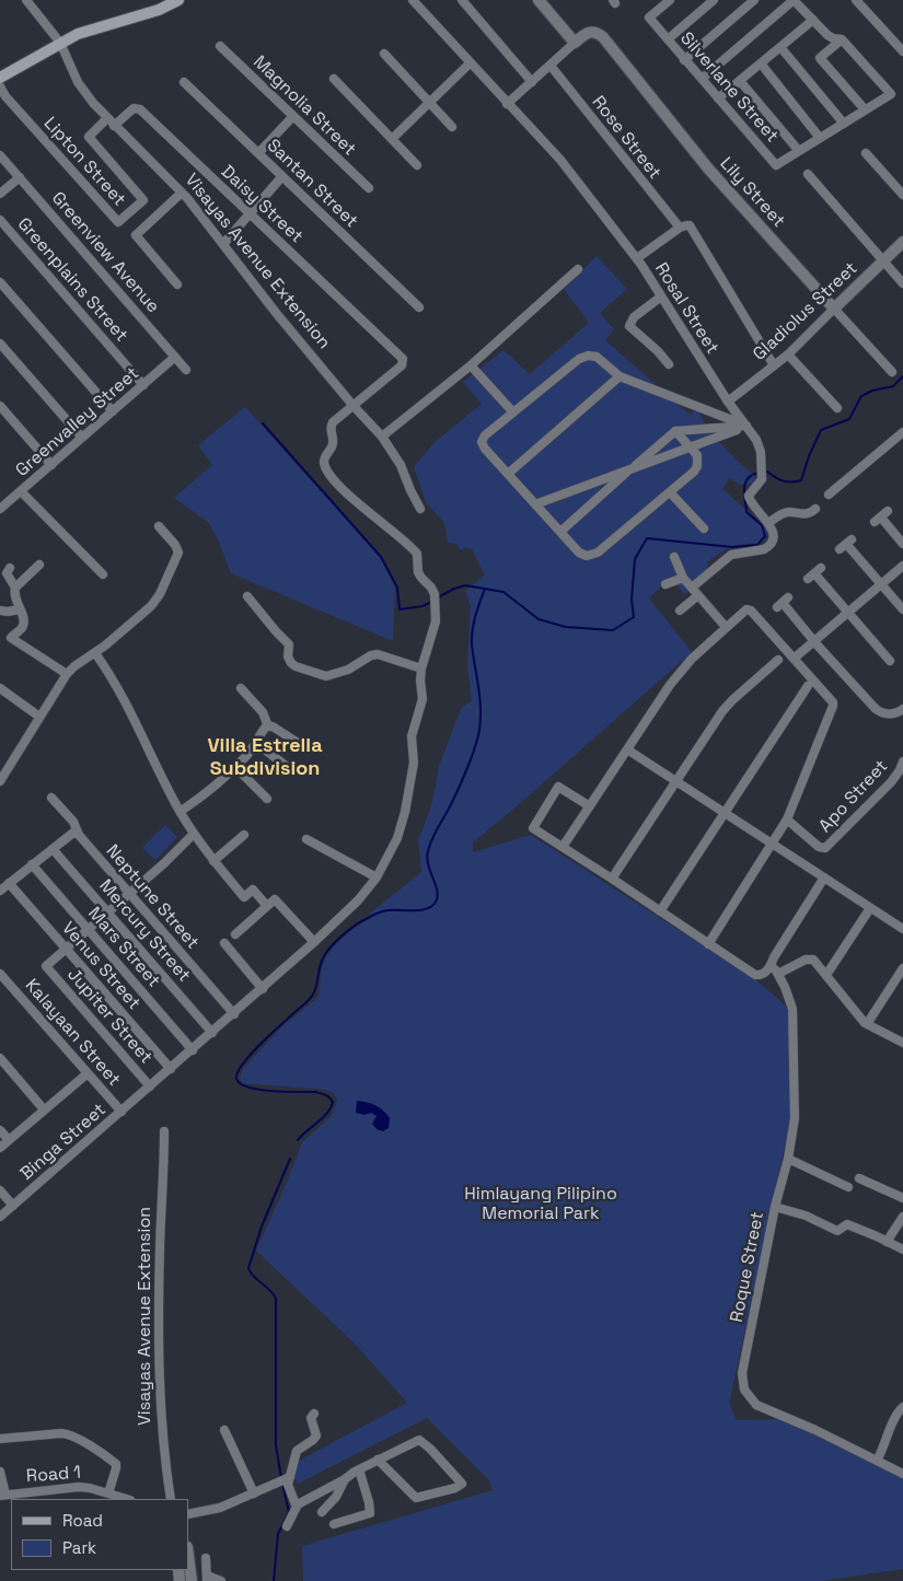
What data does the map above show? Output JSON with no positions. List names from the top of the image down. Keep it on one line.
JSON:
{"streets":{"street":["Silverlane Street","Magnolia Street","Rose Street","Lipton Street","Santan Street","Lily Street","Daisy Street","Greenview Avenue","Visayas Avenue Extension","Greenplains Street","Rosal Street","Gladiolus Street","Greenvalley Street","Apo Street","Neptune Street","Mercury Street","Mars Street","Venus Street","Jupiter Street","Kalayaan Street","Binga Street","Roque Street","Road 1"]},"crossings":[["Lipton Street","Visayas Avenue Extension"],["Lily Street","Gladiolus Street"],["Daisy Street","Visayas Avenue Extension"],["Daisy Street","Binga Street"],["Greenview Avenue","Greenvalley Street"],["Visayas Avenue Extension","Binga Street"],["Greenplains Street","Greenvalley Street"],["Rosal Street","Gladiolus Street"],["Neptune Street","Binga Street"],["Mercury Street","Binga Street"],["Mars Street","Binga Street"],["Venus Street","Jupiter Street"],["Venus Street","Binga Street"],["Jupiter Street","Binga Street"],["Kalayaan Street","Binga Street"]],"districts":["Villa Estrella Subdivision"],"parks":["Himlayang Pilipino Memorial Park"],"legend":["Road","Park"]}
